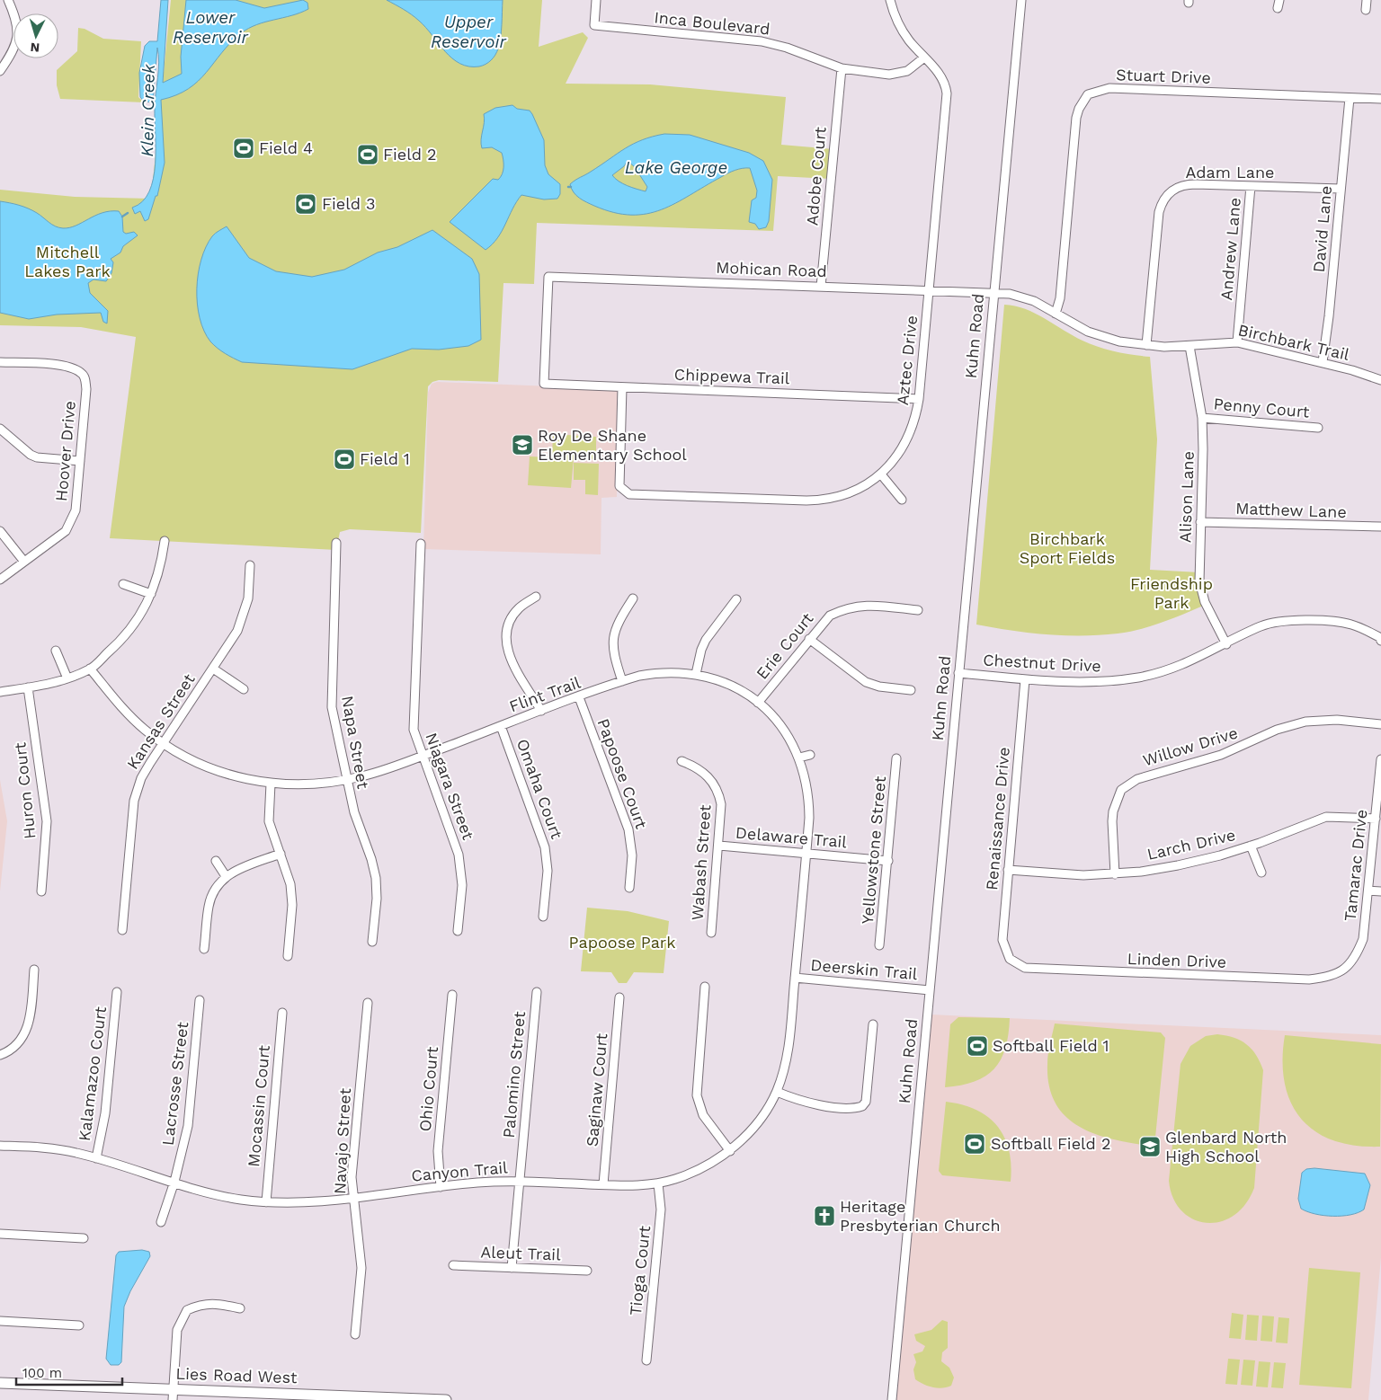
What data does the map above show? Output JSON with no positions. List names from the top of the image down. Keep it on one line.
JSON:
{"streets":{"street":["Inca Boulevard","Stuart Drive","Adam Lane","Adobe Court","David Lane","Andrew Lane","Mohican Road","Kuhn Road","Birchbark Trail","Aztec Drive","Chippewa Trail","Penny Court","Hoover Drive","Alison Lane","Matthew Lane","Erie Court","Chestnut Drive","Flint Trail","Kansas Street","Napa Street","Willow Drive","Papoose Court","Niagara Street","Omaha Court","Huron Court","Renaissance Drive","Delaware Trail","Larch Drive","Yellowstone Street","Wabash Street","Tamarac Drive","Linden Drive","Deerskin Trail","Kalamazoo Court","Palomino Street","Lacrosse Street","Ohio Court","Saginaw Court","Mocassin Court","Navajo Street","Canyon Trail","Aleut Trail","Tioga Court","Lies Road West"]},"crossings":[["Inca Boulevard","Adobe Court"],["Inca Boulevard","Aztec Drive"],["Stuart Drive","David Lane"],["Stuart Drive","Birchbark Trail"],["Adam Lane","David Lane"],["Adam Lane","Andrew Lane"],["Adam Lane","Birchbark Trail"],["Adobe Court","Mohican Road"],["David Lane","Birchbark Trail"],["Andrew Lane","Birchbark Trail"],["Mohican Road","Kuhn Road"],["Mohican Road","Birchbark Trail"],["Mohican Road","Aztec Drive"],["Mohican Road","Chippewa Trail"],["Kuhn Road","Birchbark Trail"],["Kuhn Road","Chestnut Drive"],["Kuhn Road","Deerskin Trail"],["Birchbark Trail","Alison Lane"],["Aztec Drive","Chippewa Trail"],["Penny Court","Alison Lane"],["Alison Lane","Matthew Lane"],["Alison Lane","Chestnut Drive"],["Erie Court","Flint Trail"],["Chestnut Drive","Renaissance Drive"],["Flint Trail","Kansas Street"],["Flint Trail","Napa Street"],["Flint Trail","Papoose Court"],["Flint Trail","Niagara Street"],["Flint Trail","Omaha Court"],["Flint Trail","Delaware Trail"],["Flint Trail","Deerskin Trail"],["Flint Trail","Canyon Trail"],["Willow Drive","Larch Drive"],["Renaissance Drive","Larch Drive"],["Renaissance Drive","Linden Drive"],["Delaware Trail","Yellowstone Street"],["Delaware Trail","Wabash Street"],["Larch Drive","Tamarac Drive"],["Tamarac Drive","Linden Drive"],["Deerskin Trail","Canyon Trail"],["Kalamazoo Court","Canyon Trail"],["Palomino Street","Canyon Trail"],["Palomino Street","Aleut Trail"],["Lacrosse Street","Canyon Trail"],["Ohio Court","Canyon Trail"],["Saginaw Court","Canyon Trail"],["Mocassin Court","Canyon Trail"],["Navajo Street","Canyon Trail"],["Canyon Trail","Tioga Court"]],"water":["Lower Reservoir","Upper Reservoir","Klein Creek","Lake George"],"parks":["Mitchell Lakes Park","Birchbark Sport Fields","Friendship Park","Papoose Park"],"places":{"sports":["Field 4","Field 2","Field 3","Field 1","Softball Field 1","Softball Field 2"],"school or university":["Roy De Shane Elementary School","Glenbard North High School"],"church":["Heritage Presbyterian Church"]},"scale_bar":"100 m","north":"bottom"}
